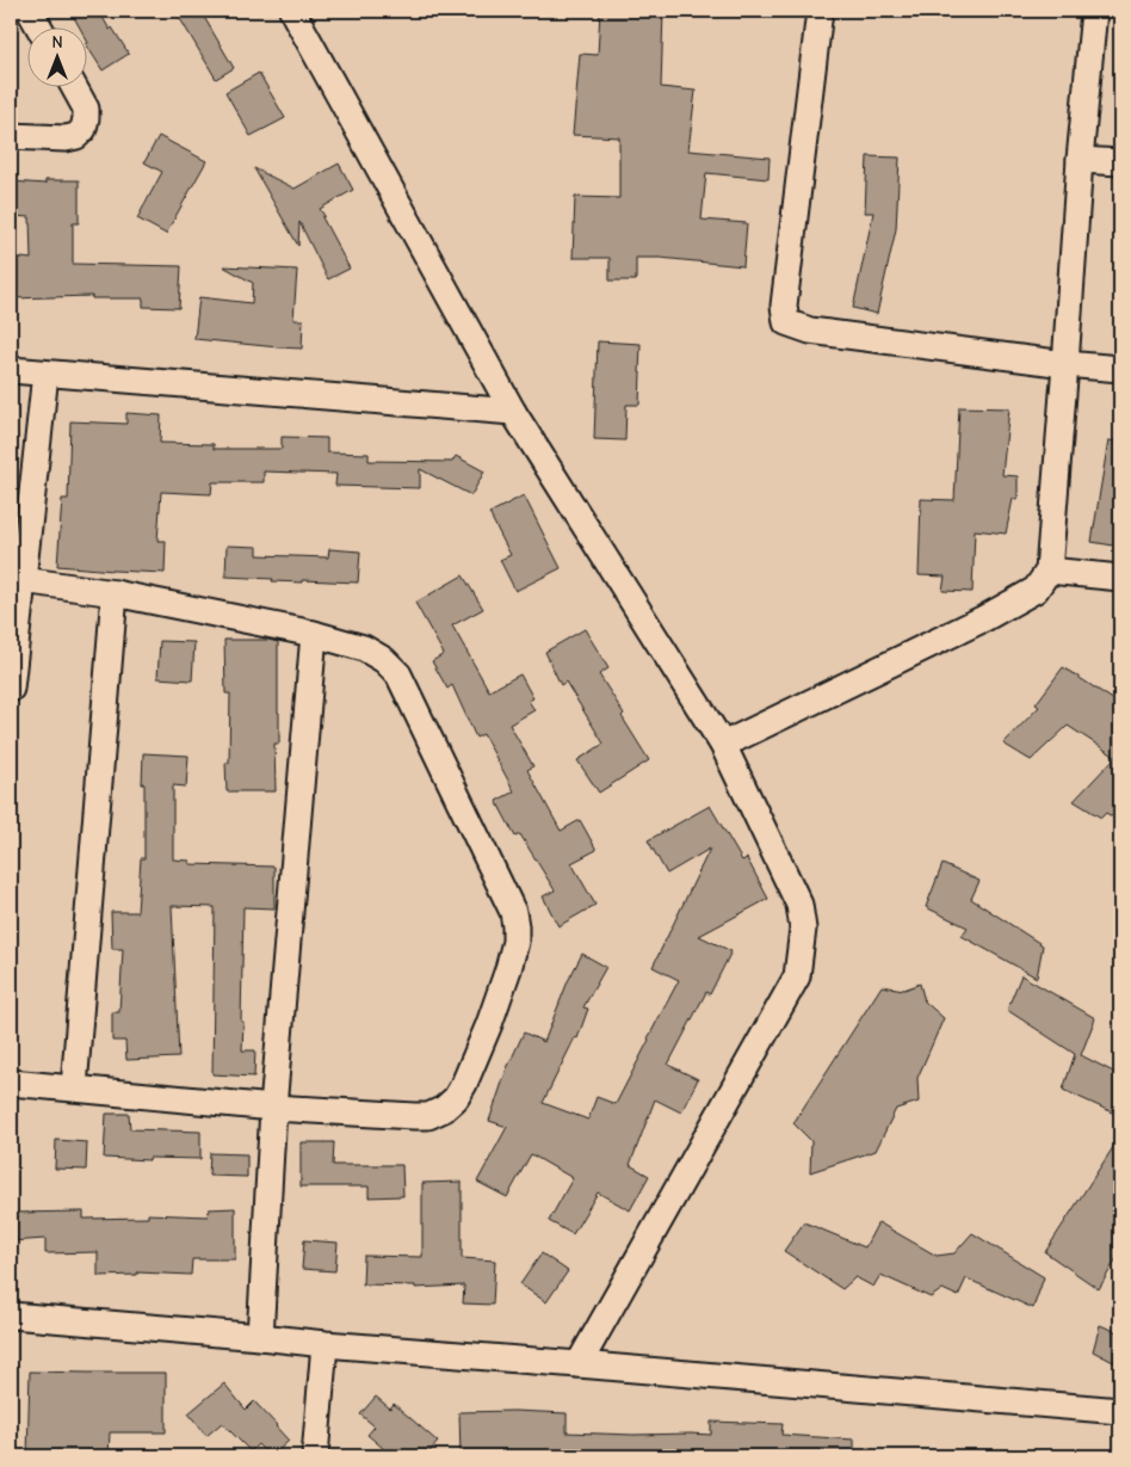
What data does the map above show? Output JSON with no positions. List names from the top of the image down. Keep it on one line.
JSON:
{"north":"top"}
